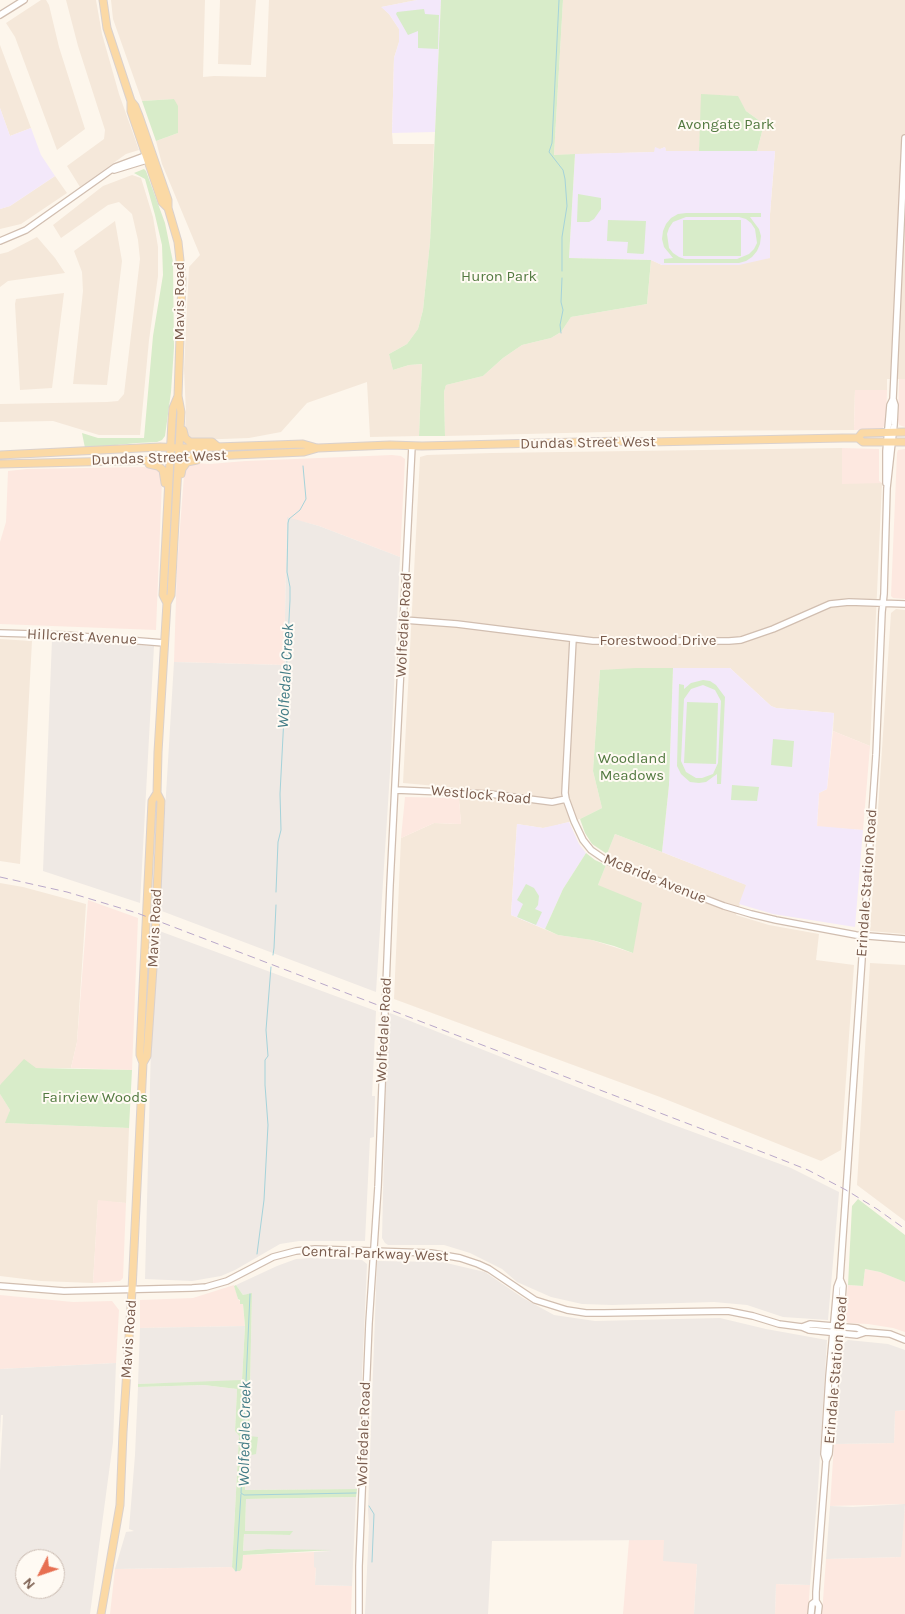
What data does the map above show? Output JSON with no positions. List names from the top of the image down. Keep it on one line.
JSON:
{"streets":{"main road":["Mavis Road","Dundas Street West"],"street":["Wolfedale Road","Hillcrest Avenue","Forestwood Drive","Westlock Road","McBride Avenue","Erindale Station Road","Central Parkway West"]},"crossings":[["Mavis Road","Dundas Street West"],["Mavis Road","Hillcrest Avenue"],["Mavis Road","Central Parkway West"],["Dundas Street West","Wolfedale Road"],["Dundas Street West","Erindale Station Road"],["Wolfedale Road","Forestwood Drive"],["Wolfedale Road","Westlock Road"],["Wolfedale Road","Central Parkway West"],["Forestwood Drive","McBride Avenue"],["Forestwood Drive","Erindale Station Road"],["Westlock Road","McBride Avenue"],["McBride Avenue","Erindale Station Road"],["Erindale Station Road","Central Parkway West"]],"water":["Wolfedale Creek"],"parks":["Avongate Park","Huron Park","Woodland Meadows","Fairview Woods"],"north":"bottom left"}
